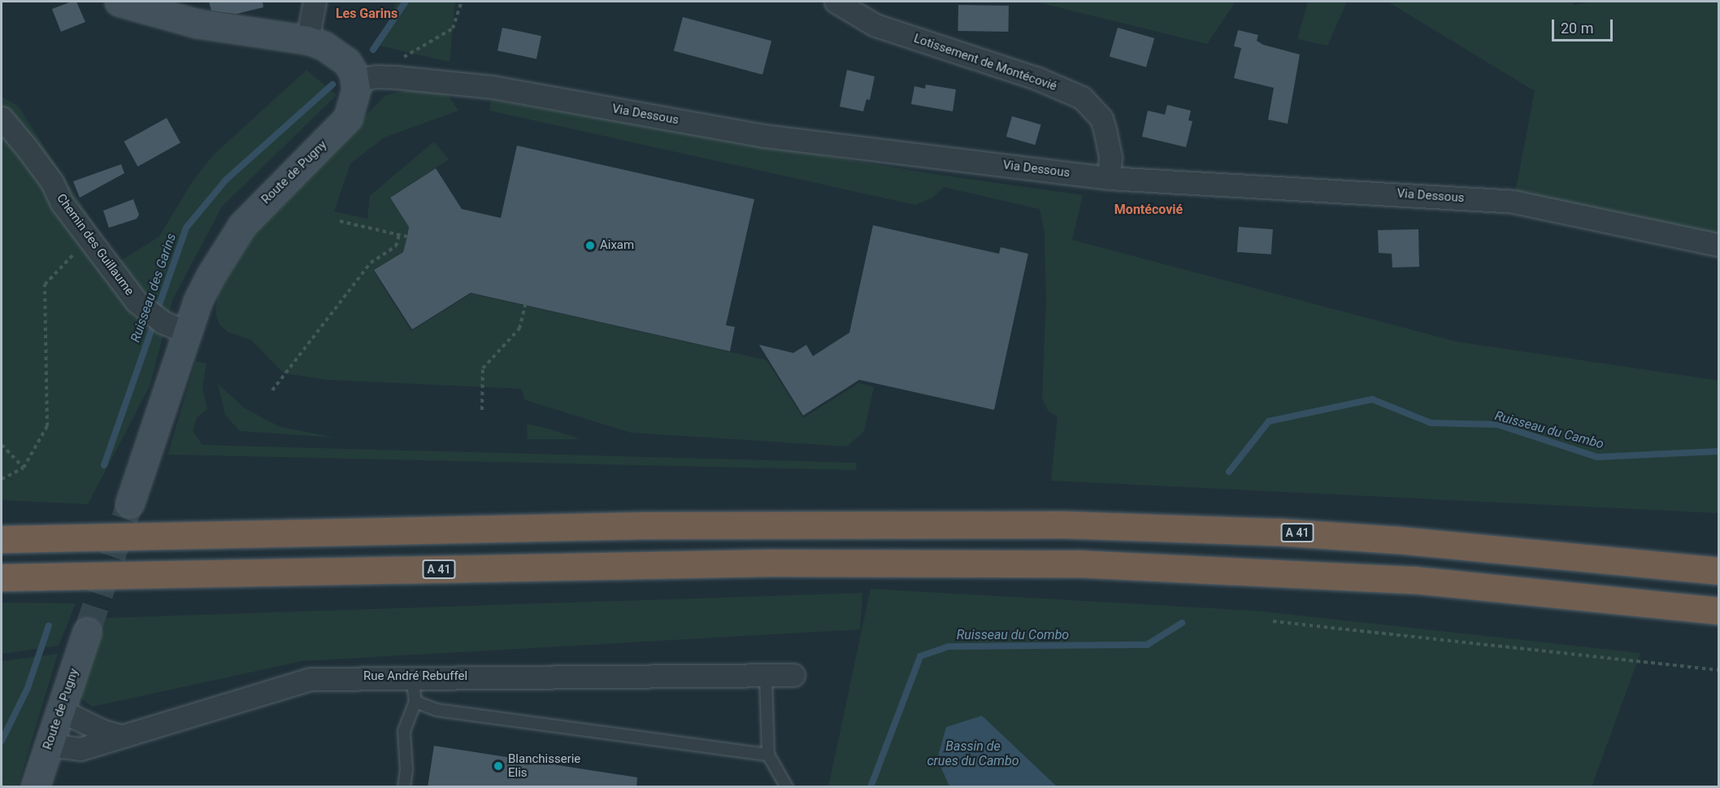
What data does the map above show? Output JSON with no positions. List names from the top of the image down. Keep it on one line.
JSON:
{"streets":{"highway":["A 41"],"street":["Lotissement de Montécovié","Via Dessous","Route de Pugny","Chemin des Guillaume","Rue André Rebuffel"]},"crossings":[["Lotissement de Montécovié","Via Dessous"],["Via Dessous","Route de Pugny"],["Route de Pugny","Chemin des Guillaume"],["Route de Pugny","Rue André Rebuffel"]],"districts":["Les Garins","Montécovié"],"water":["Ruisseau des Garins","Ruisseau du Cambo","Ruisseau du Combo","Bassin de crues du Cambo"],"places":["Aixam","Blanchisserie Elis"],"scale_bar":"20 m"}
